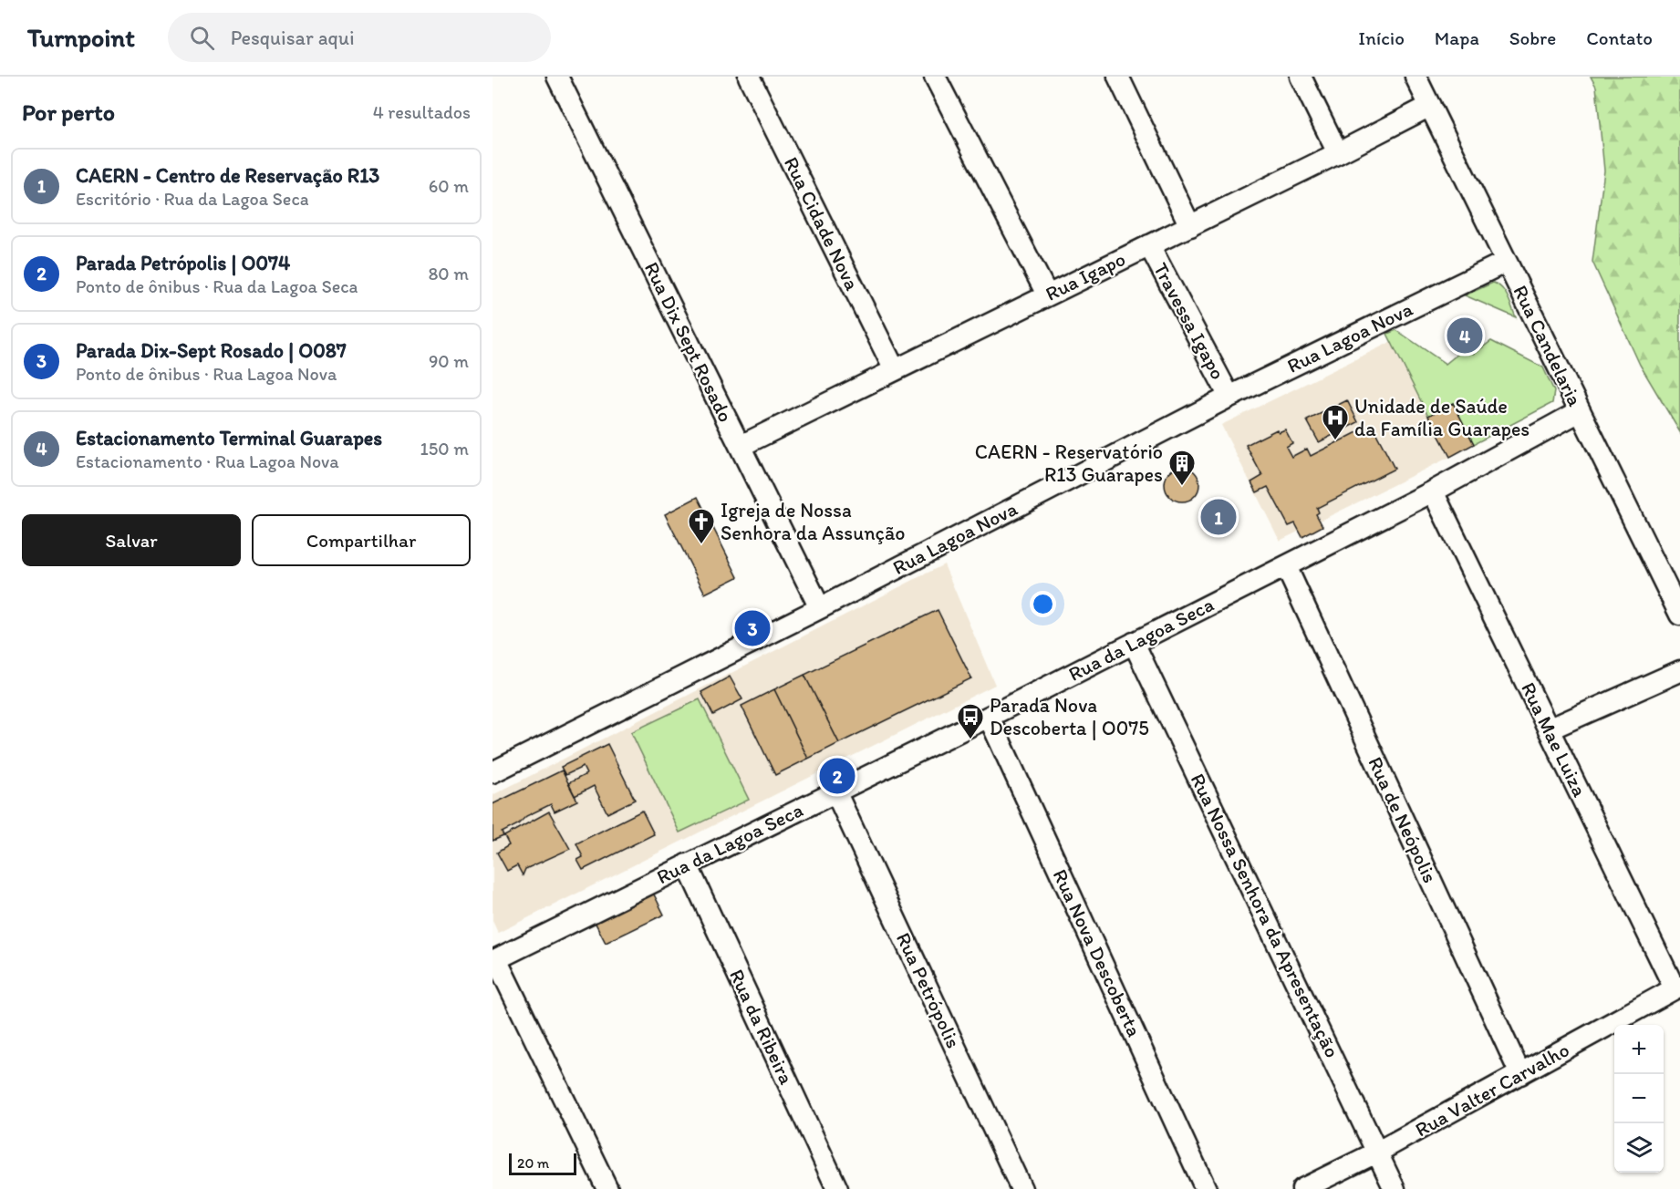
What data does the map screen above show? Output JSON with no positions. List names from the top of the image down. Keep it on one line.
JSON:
{"streets":{"street":["Rua Cidade Nova","Rua Igapo","Travessa Igapo","Rua Lagoa Nova","Rua Dix Sept Rosado","Rua Candelaria","Rua da Lagoa Seca","Rua Mae Luiza","Rua de Neópolis","Rua Nossa Senhora da Apresentação","Rua Nova Descoberta","Rua Petrópolis","Rua da Ribeira","Rua Valter Carvalho"]},"crossings":[["Rua Cidade Nova","Rua Igapo"],["Rua Igapo","Travessa Igapo"],["Rua Igapo","Rua Dix Sept Rosado"],["Rua Igapo","Rua Candelaria"],["Travessa Igapo","Rua Lagoa Nova"],["Rua Lagoa Nova","Rua Dix Sept Rosado"],["Rua Lagoa Nova","Rua Candelaria"],["Rua Candelaria","Rua da Lagoa Seca"],["Rua da Lagoa Seca","Rua Mae Luiza"],["Rua da Lagoa Seca","Rua de Neópolis"],["Rua da Lagoa Seca","Rua Nossa Senhora da Apresentação"],["Rua da Lagoa Seca","Rua Nova Descoberta"],["Rua da Lagoa Seca","Rua Petrópolis"],["Rua da Lagoa Seca","Rua da Ribeira"],["Rua Mae Luiza","Rua Valter Carvalho"],["Rua de Neópolis","Rua Valter Carvalho"],["Rua Nossa Senhora da Apresentação","Rua Valter Carvalho"]],"places":{"hospital":["Unidade de Saúde da Família Guarapes"],"building":["CAERN - Reservatório R13 Guarapes"],"church":["Igreja de Nossa Senhora da Assunção"],"bus stop":["Parada Nova Descoberta | O075"]},"scale_bar":"20 m","page":{"header":"Turnpoint","search":"Pesquisar aqui","nav":["Início","Mapa","Sobre","Contato"],"heading":["Por perto","4 resultados"],"list":[{"mark":"1","name":"CAERN - Centro de Reservação R13","note":"Escritório · Rua da Lagoa Seca","value":"60 m"},{"mark":"2","name":"Parada Petrópolis | O074","note":"Ponto de ônibus · Rua da Lagoa Seca","value":"80 m"},{"mark":"3","name":"Parada Dix-Sept Rosado | O087","note":"Ponto de ônibus · Rua Lagoa Nova","value":"90 m"},{"mark":"4","name":"Estacionamento Terminal Guarapes","note":"Estacionamento · Rua Lagoa Nova","value":"150 m"}],"pins":["4","1","3","2"],"buttons":["Salvar","Compartilhar"],"map_buttons":["+","−"],"scale":"20 m"}}
